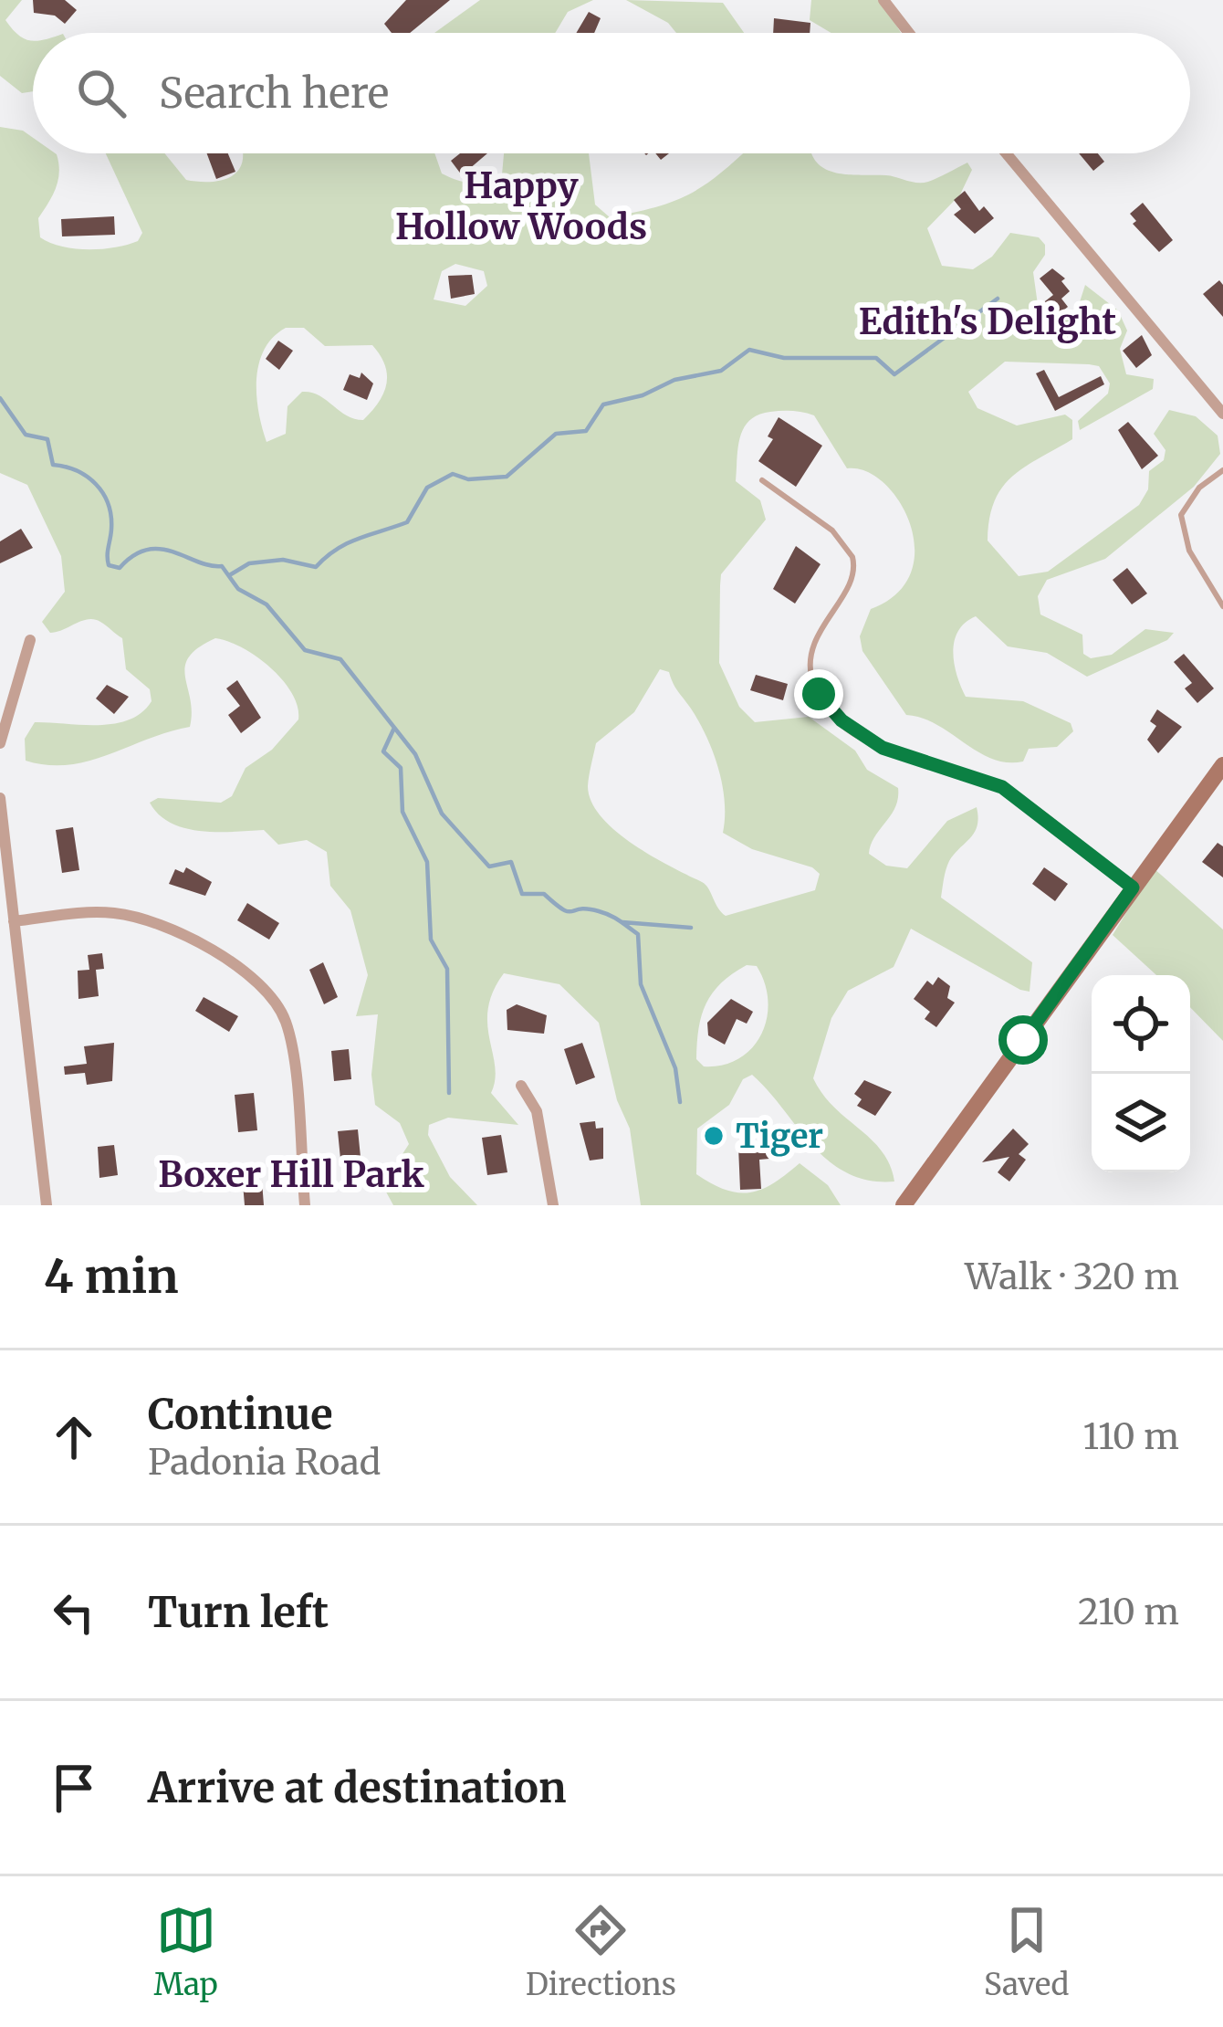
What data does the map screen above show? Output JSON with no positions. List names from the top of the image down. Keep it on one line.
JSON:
{"districts":["Happy Hollow Woods","Edith's Delight","Boxer Hill Park"],"places":["Tiger"],"page":{"search":"Search here","heading":["4 min","Walk · 320 m"],"list":[["Continue","Padonia Road","110 m"],["Turn left","210 m"],"Arrive at destination"],"nav":["Map","Directions","Saved"]}}
